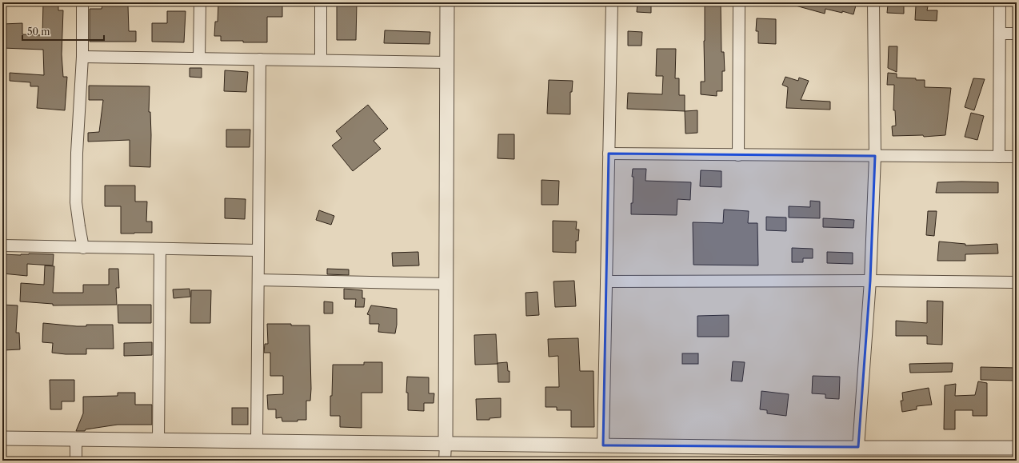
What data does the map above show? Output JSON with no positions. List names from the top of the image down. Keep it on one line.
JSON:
{"scale_bar":"50 m"}
